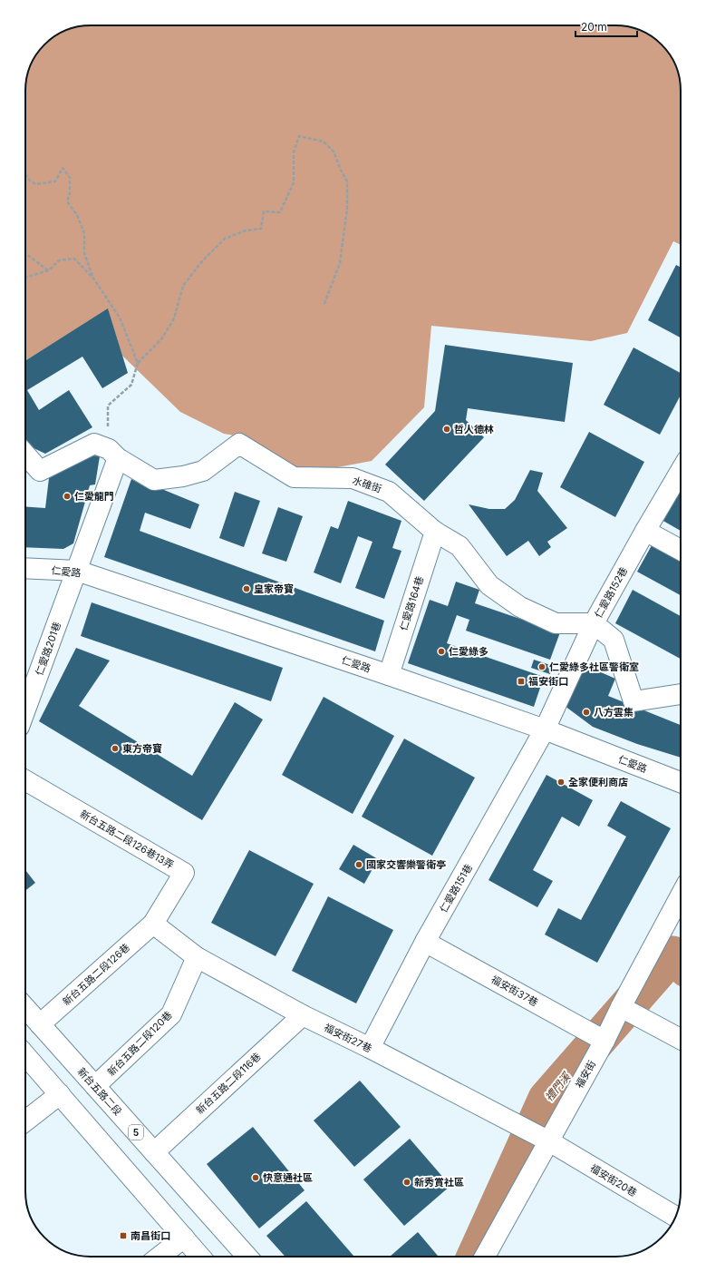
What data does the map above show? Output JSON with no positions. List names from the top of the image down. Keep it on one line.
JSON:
{"streets":{"street":["水碓街","仁愛路","仁愛路152巷","仁愛路164巷","仁愛路201巷","新台五路二段126巷13弄","仁愛路151巷","新台五路二段126巷","福安街37巷","福安街27巷","新台五路二段120巷","福安街","新台五路二段116巷","新台五路二段","5","福安街20巷"]},"crossings":[["水碓街","仁愛路152巷"],["水碓街","仁愛路164巷"],["水碓街","仁愛路201巷"],["仁愛路","仁愛路152巷"],["仁愛路","仁愛路164巷"],["仁愛路","仁愛路201巷"],["仁愛路","仁愛路151巷"],["仁愛路152巷","仁愛路151巷"],["新台五路二段126巷13弄","新台五路二段126巷"],["新台五路二段126巷13弄","福安街27巷"],["仁愛路151巷","福安街37巷"],["仁愛路151巷","福安街27巷"],["新台五路二段126巷","福安街27巷"],["新台五路二段126巷","新台五路二段"],["福安街37巷","福安街"],["福安街27巷","新台五路二段120巷"],["福安街27巷","福安街"],["福安街27巷","新台五路二段116巷"],["福安街27巷","福安街20巷"],["新台五路二段120巷","新台五路二段"],["福安街","福安街20巷"],["新台五路二段116巷","新台五路二段"]],"water":["禮門溪"],"places":{"other":["哲人德林","仁愛龍門","皇家帝寶","仁愛綠多","仁愛綠多社區警衛室","八方雲集","東方帝寶","全家便利商店","國家交響樂警衛亭","快意通社區","新秀賞社區"],"transit":["福安街口","南昌街口"]},"scale_bar":"20 m"}
